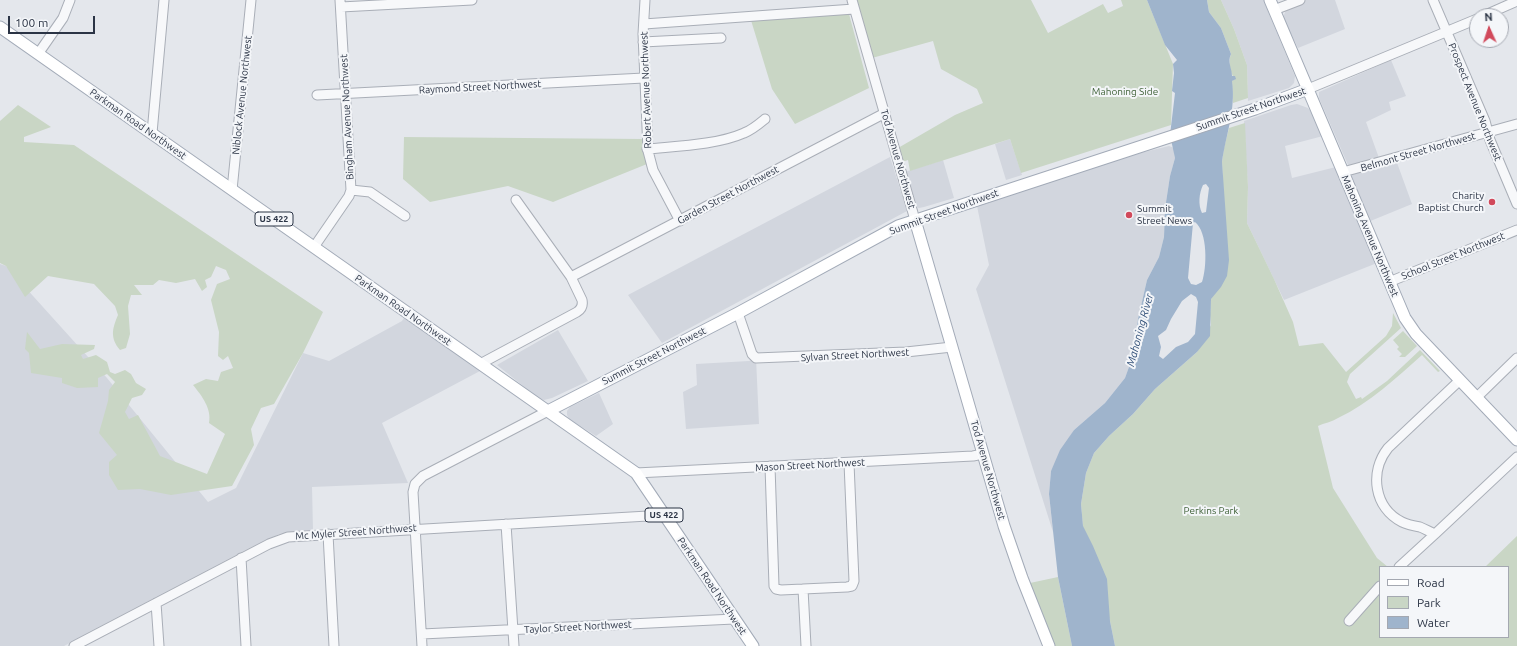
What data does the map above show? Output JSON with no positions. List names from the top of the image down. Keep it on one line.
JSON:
{"streets":{"main road":["Summit Street Northwest","Parkman Road Northwest","Tod Avenue Northwest","US 422","Mahoning Avenue Northwest"],"street":["Raymond Street Northwest","Robert Avenue Northwest","Niblock Avenue Northwest","Prospect Avenue Northwest","Bingham Avenue Northwest","Belmont Street Northwest","Garden Street Northwest","School Street Northwest","Sylvan Street Northwest","Mason Street Northwest","Mc Myler Street Northwest","Taylor Street Northwest"]},"crossings":[["Raymond Street Northwest","Robert Avenue Northwest"],["Raymond Street Northwest","Bingham Avenue Northwest"],["Robert Avenue Northwest","Tod Avenue Northwest"],["Robert Avenue Northwest","Garden Street Northwest"],["Niblock Avenue Northwest","Parkman Road Northwest"],["Prospect Avenue Northwest","Summit Street Northwest"],["Prospect Avenue Northwest","Belmont Street Northwest"],["Summit Street Northwest","Parkman Road Northwest"],["Summit Street Northwest","Tod Avenue Northwest"],["Summit Street Northwest","Mahoning Avenue Northwest"],["Summit Street Northwest","Sylvan Street Northwest"],["Summit Street Northwest","Mc Myler Street Northwest"],["Bingham Avenue Northwest","Parkman Road Northwest"],["Parkman Road Northwest","Mason Street Northwest"],["Parkman Road Northwest","Mc Myler Street Northwest"],["Parkman Road Northwest","Taylor Street Northwest"],["Belmont Street Northwest","Mahoning Avenue Northwest"],["Tod Avenue Northwest","Garden Street Northwest"],["Tod Avenue Northwest","Sylvan Street Northwest"],["Tod Avenue Northwest","Mason Street Northwest"],["Mahoning Avenue Northwest","School Street Northwest"]],"water":["Mahoning River"],"parks":["Mahoning Side","Perkins Park"],"places":["Charity Baptist Church","Summit Street News"],"legend":["Road","Park","Water"],"scale_bar":"100 m","north":"top"}
